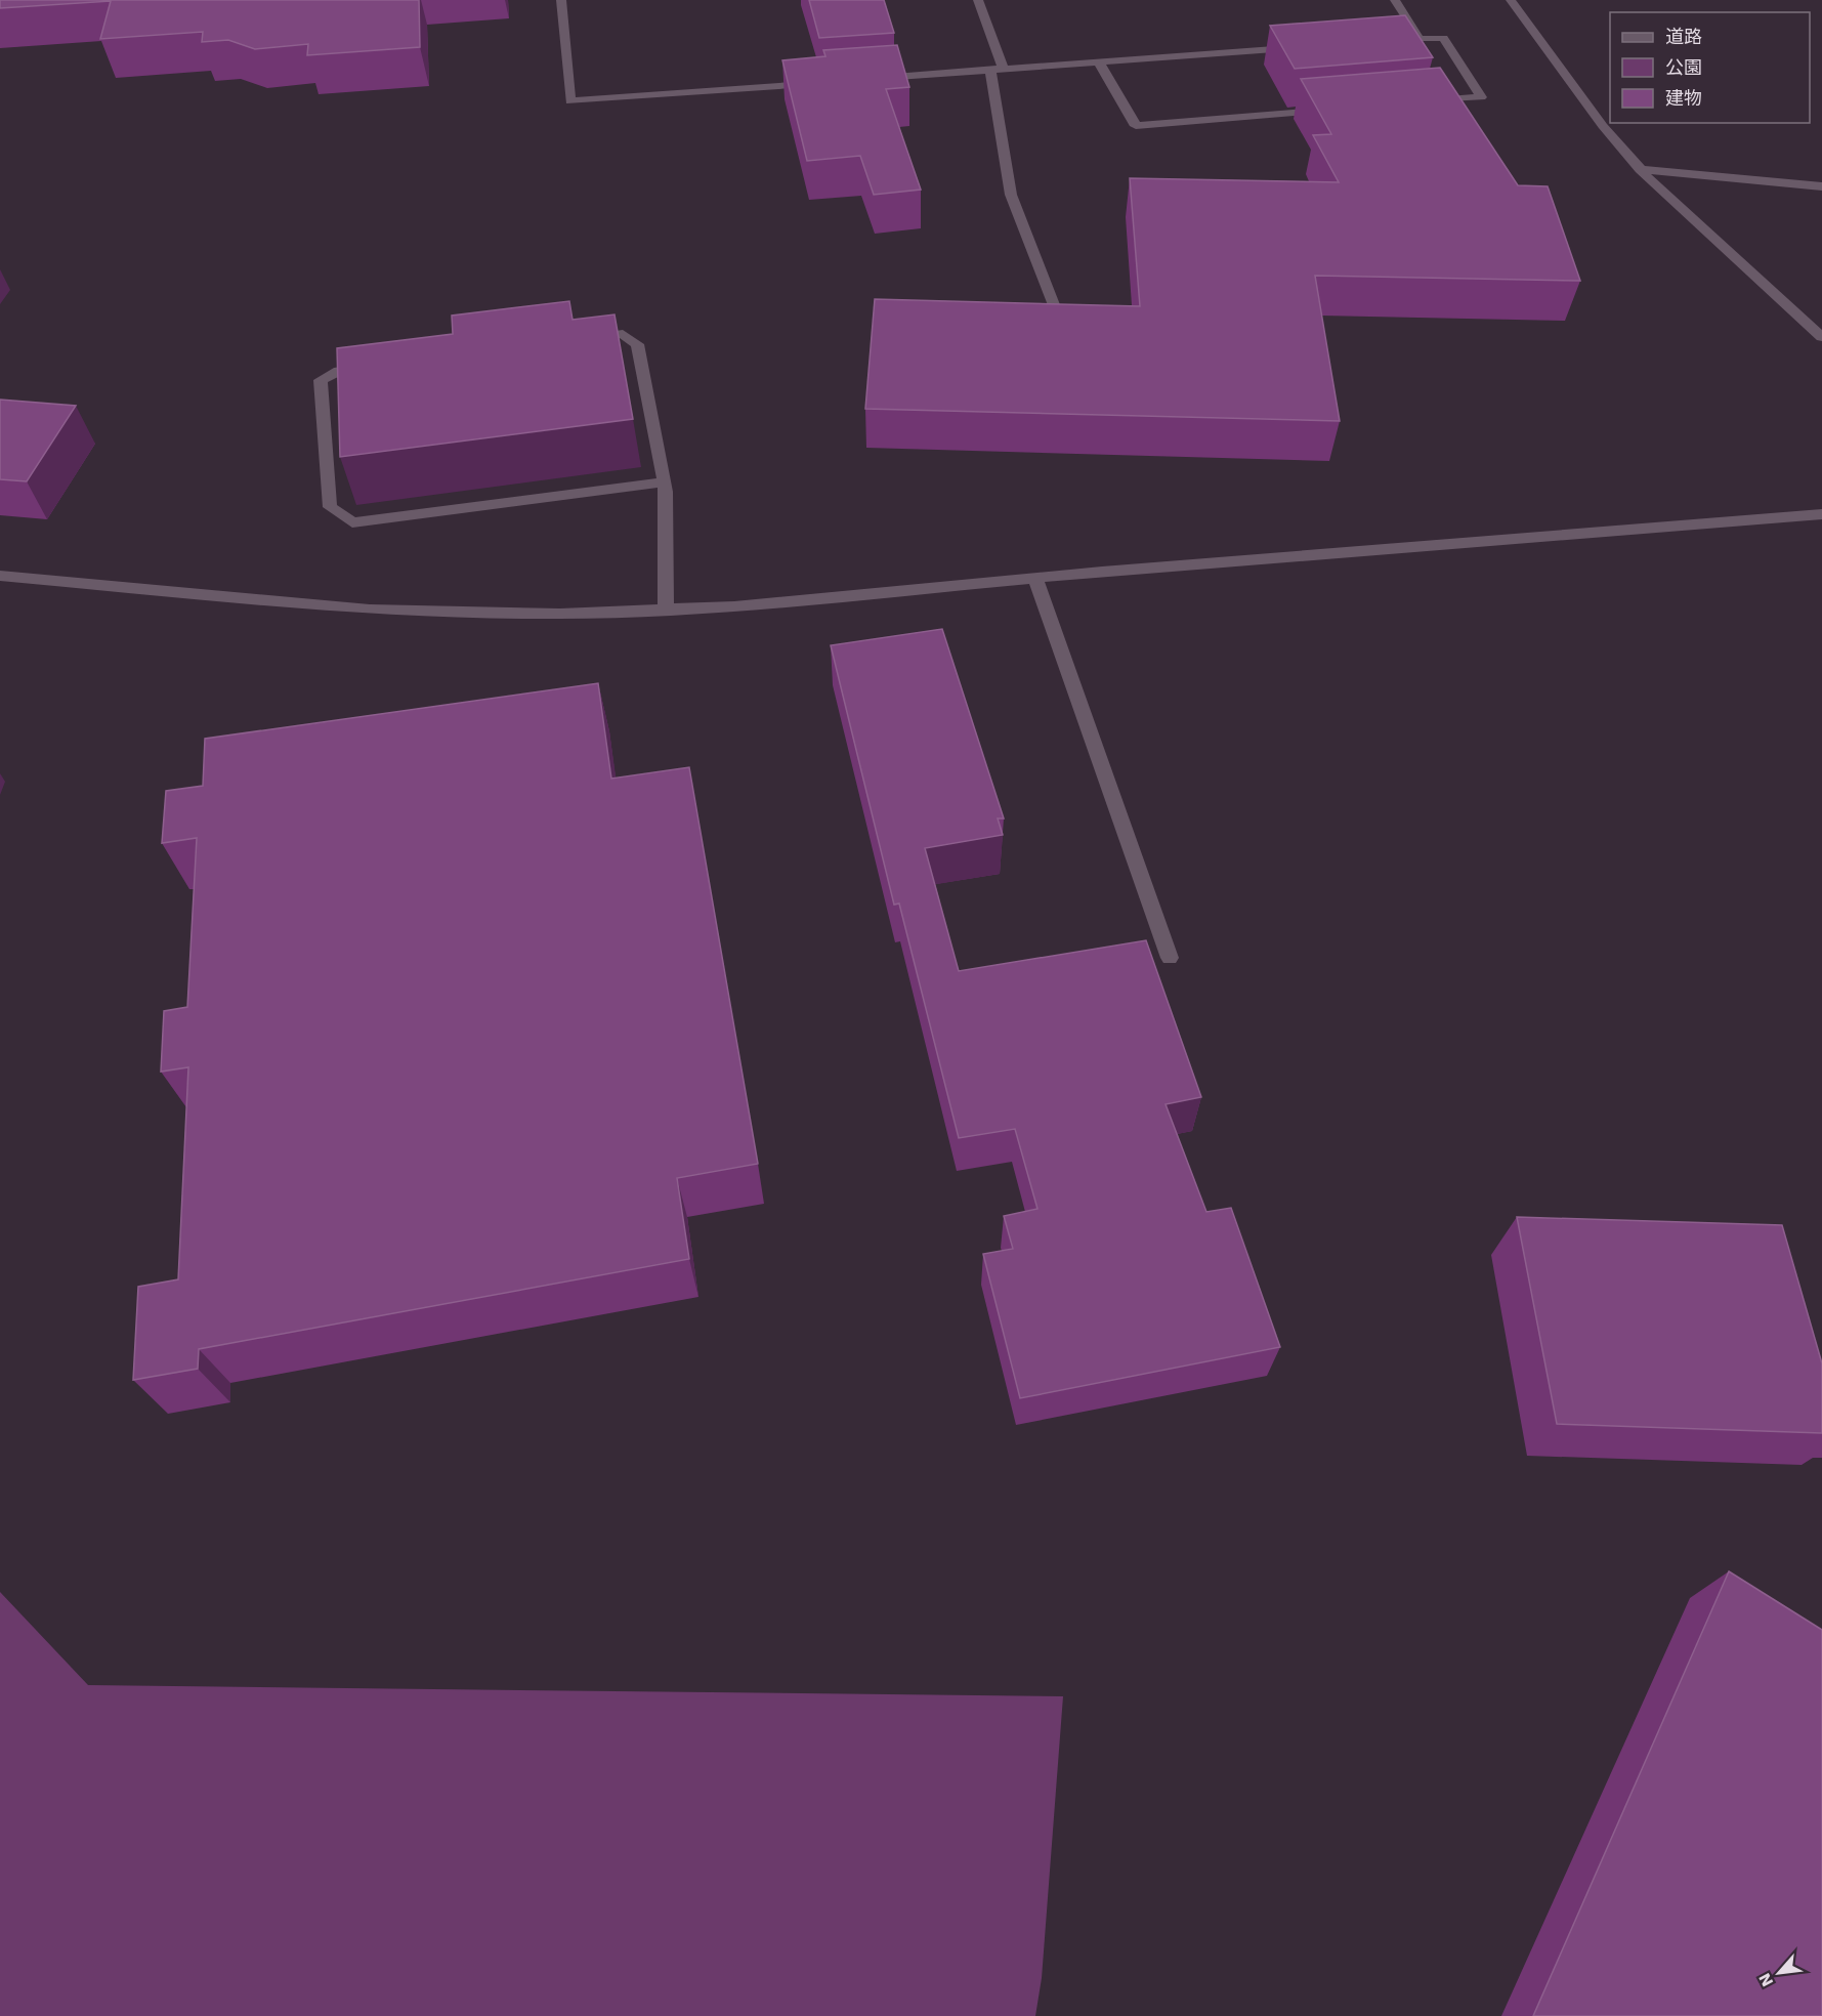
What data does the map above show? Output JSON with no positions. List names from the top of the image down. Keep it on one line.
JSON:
{"legend":["道路","公園","建物"],"north":"bottom left"}
